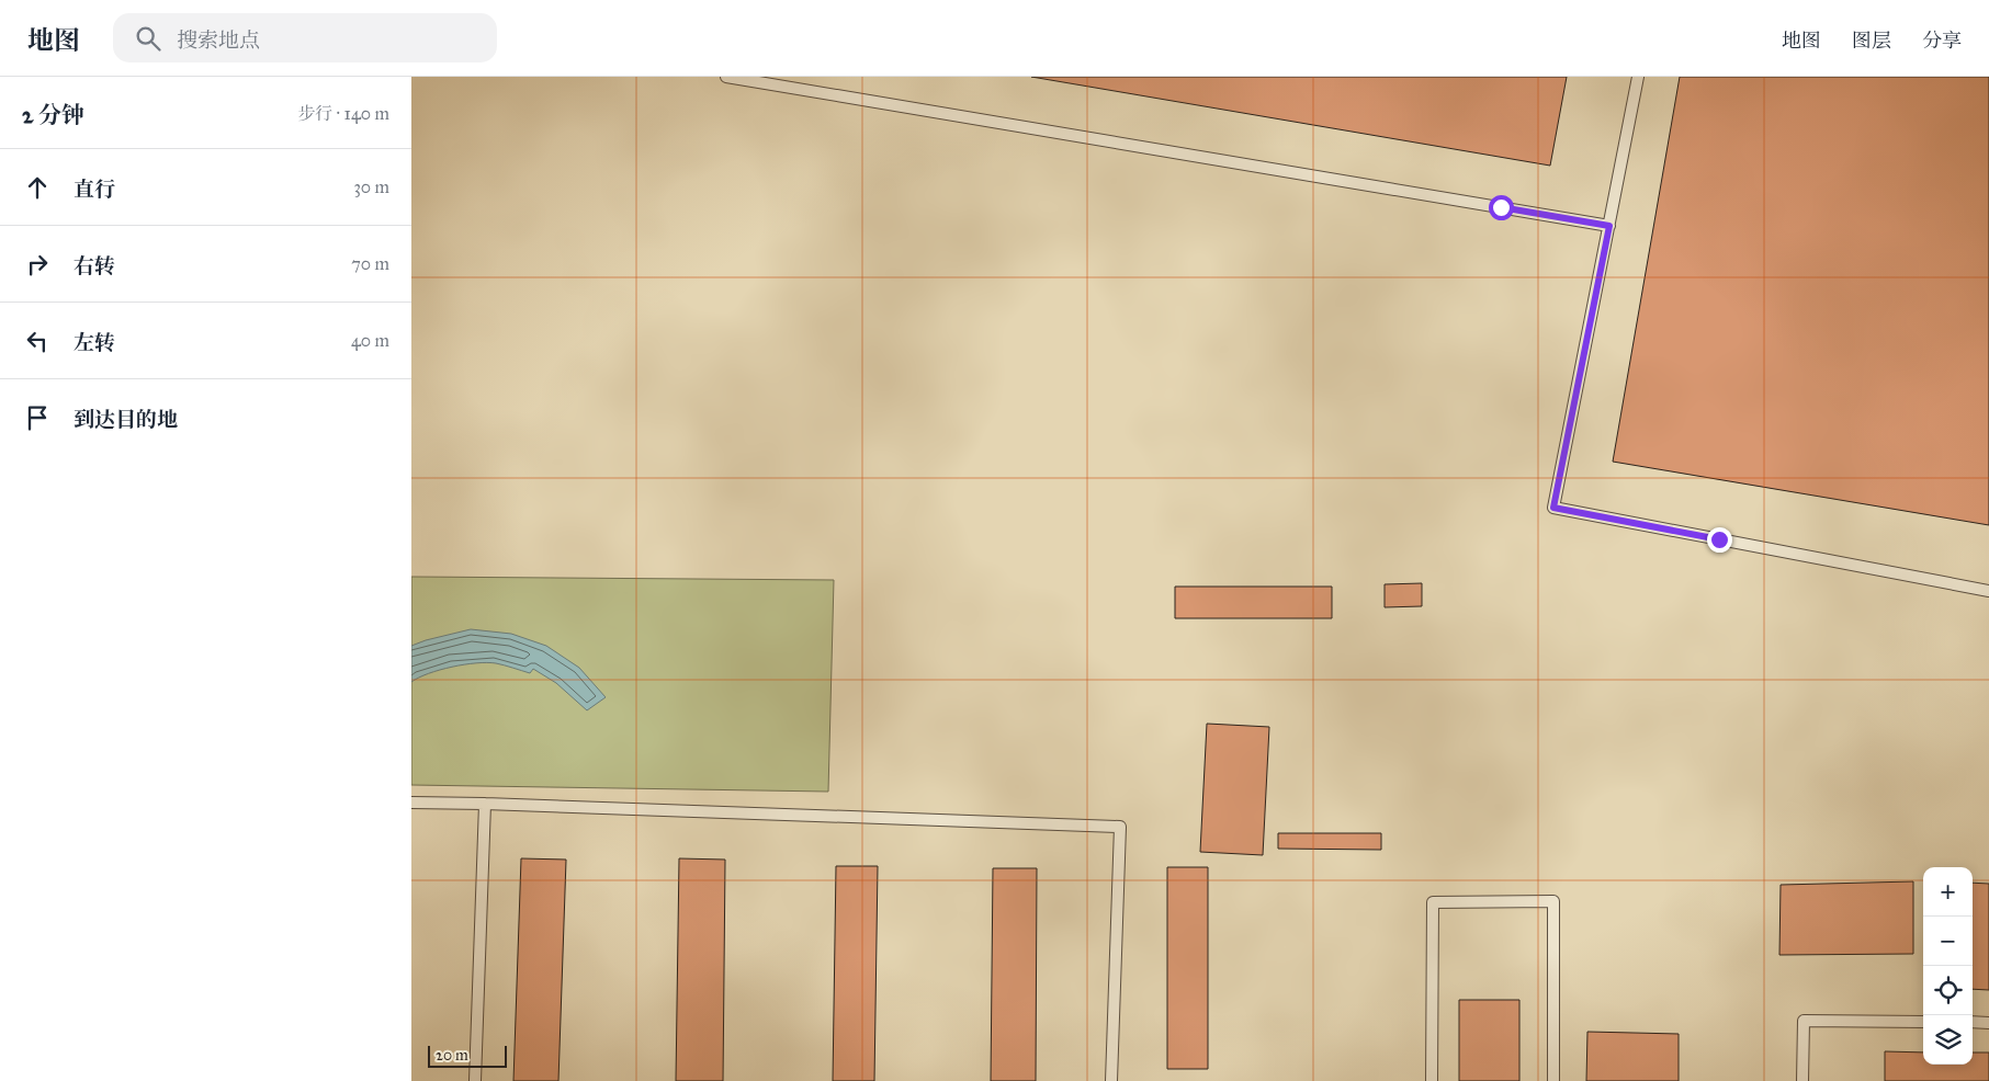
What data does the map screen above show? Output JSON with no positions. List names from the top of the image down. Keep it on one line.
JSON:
{"scale_bar":"20 m","page":{"header":"地图","search":"搜索地点","nav":["地图","图层","分享"],"heading":["2 分钟","步行 · 140 m"],"list":[["直行","30 m"],["右转","70 m"],["左转","40 m"],"到达目的地"],"map_buttons":["+","−"],"scale":"20 m"}}
